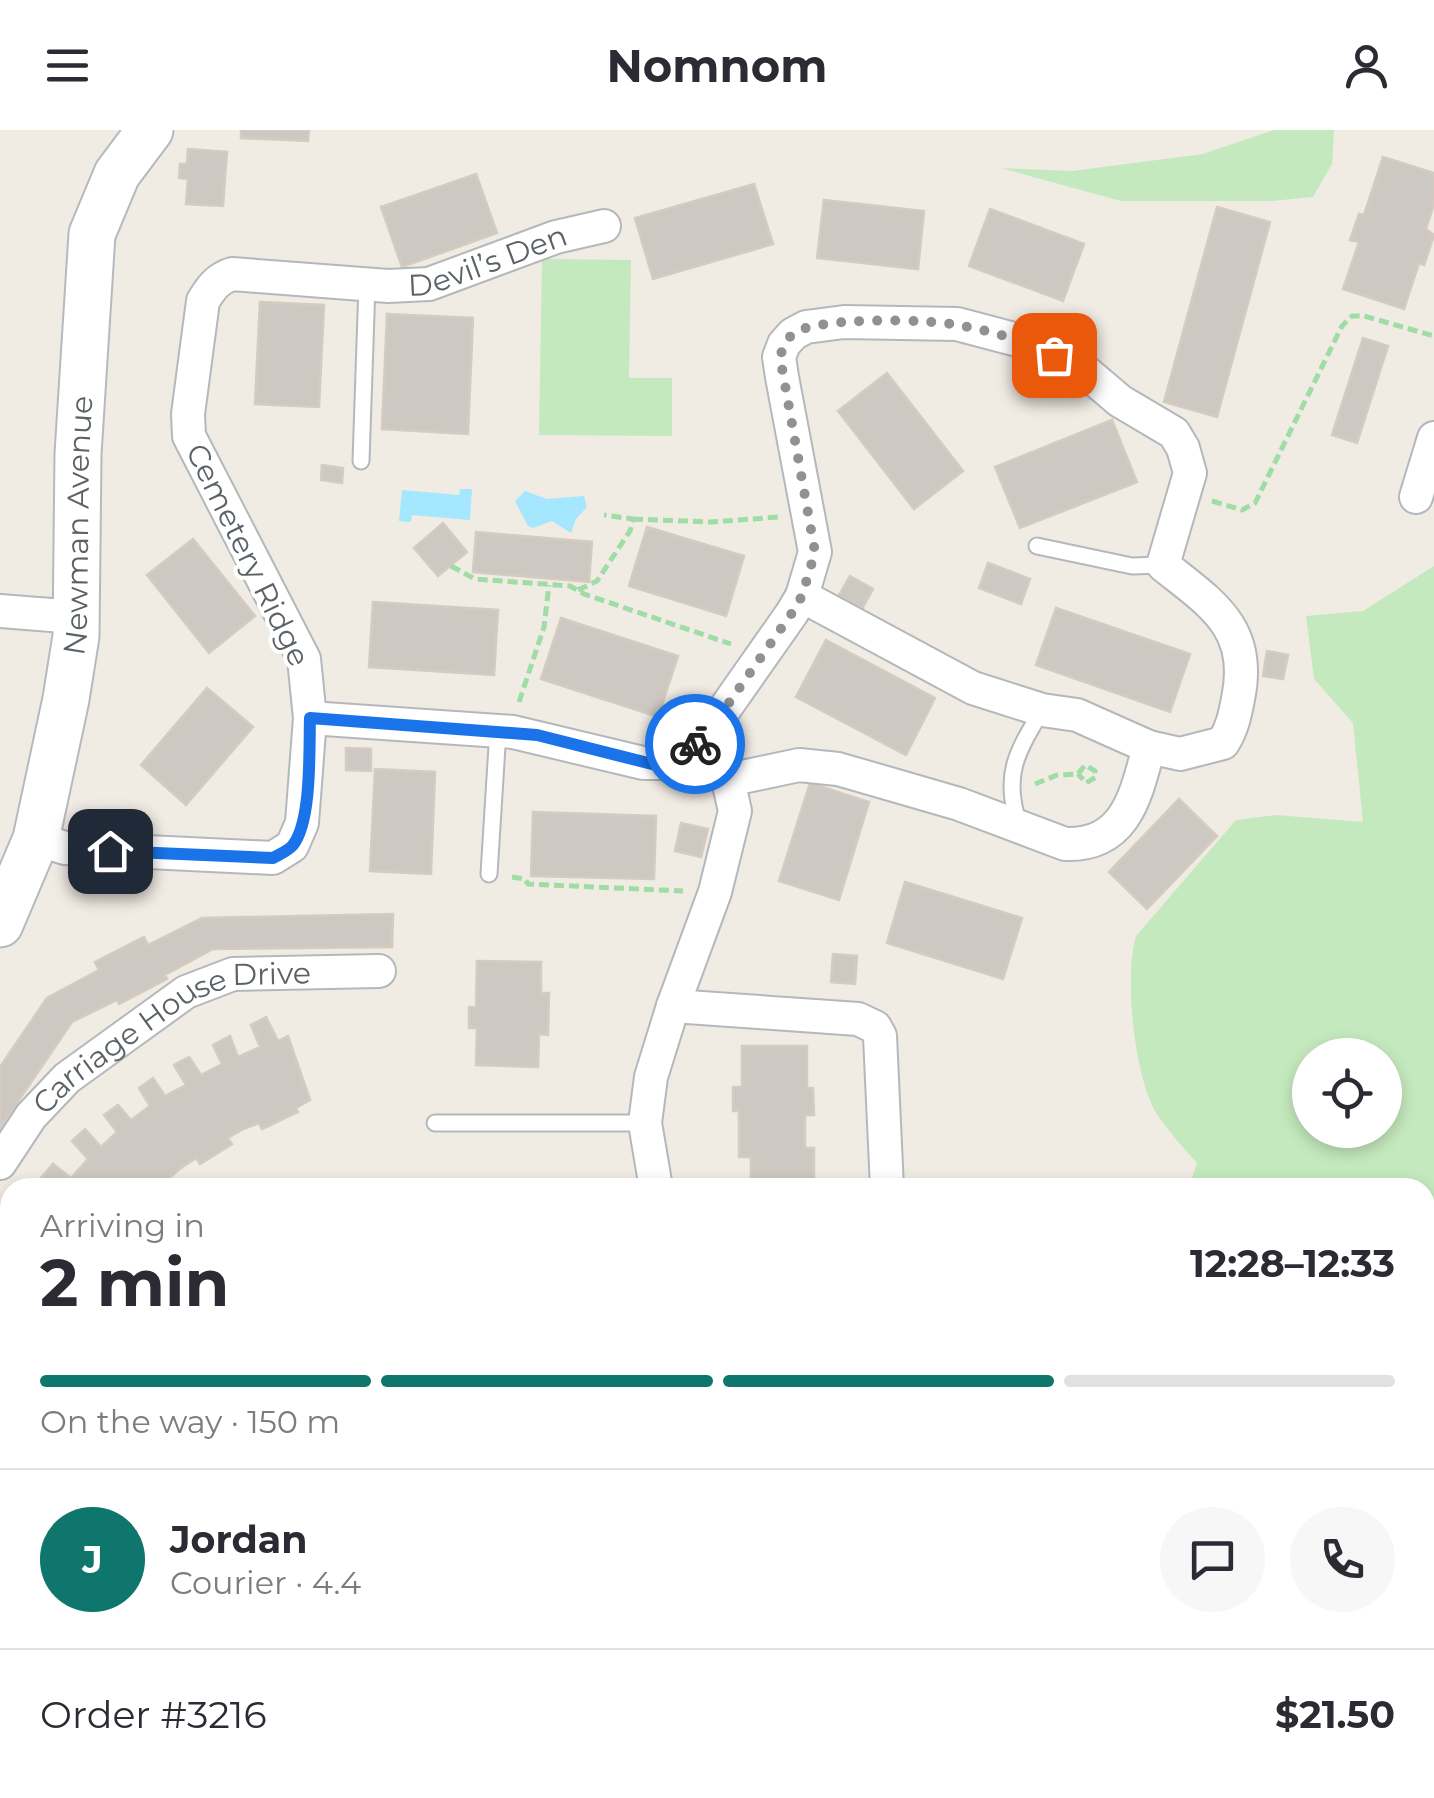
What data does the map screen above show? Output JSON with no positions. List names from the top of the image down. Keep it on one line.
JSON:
{"streets":{"street":["Devil’s Den","Newman Avenue","Cemetery Ridge","Carriage House Drive"]},"crossings":[["Devil’s Den","Cemetery Ridge"],["Newman Avenue","Cemetery Ridge"]],"page":{"header":"Nomnom","heading":["2 min","Arriving in","12:28–12:33"],"panel":["Jordan","Courier · 4.4","Order #3216","$21.50"],"bar":"On the way · 150 m","round":"J"}}
